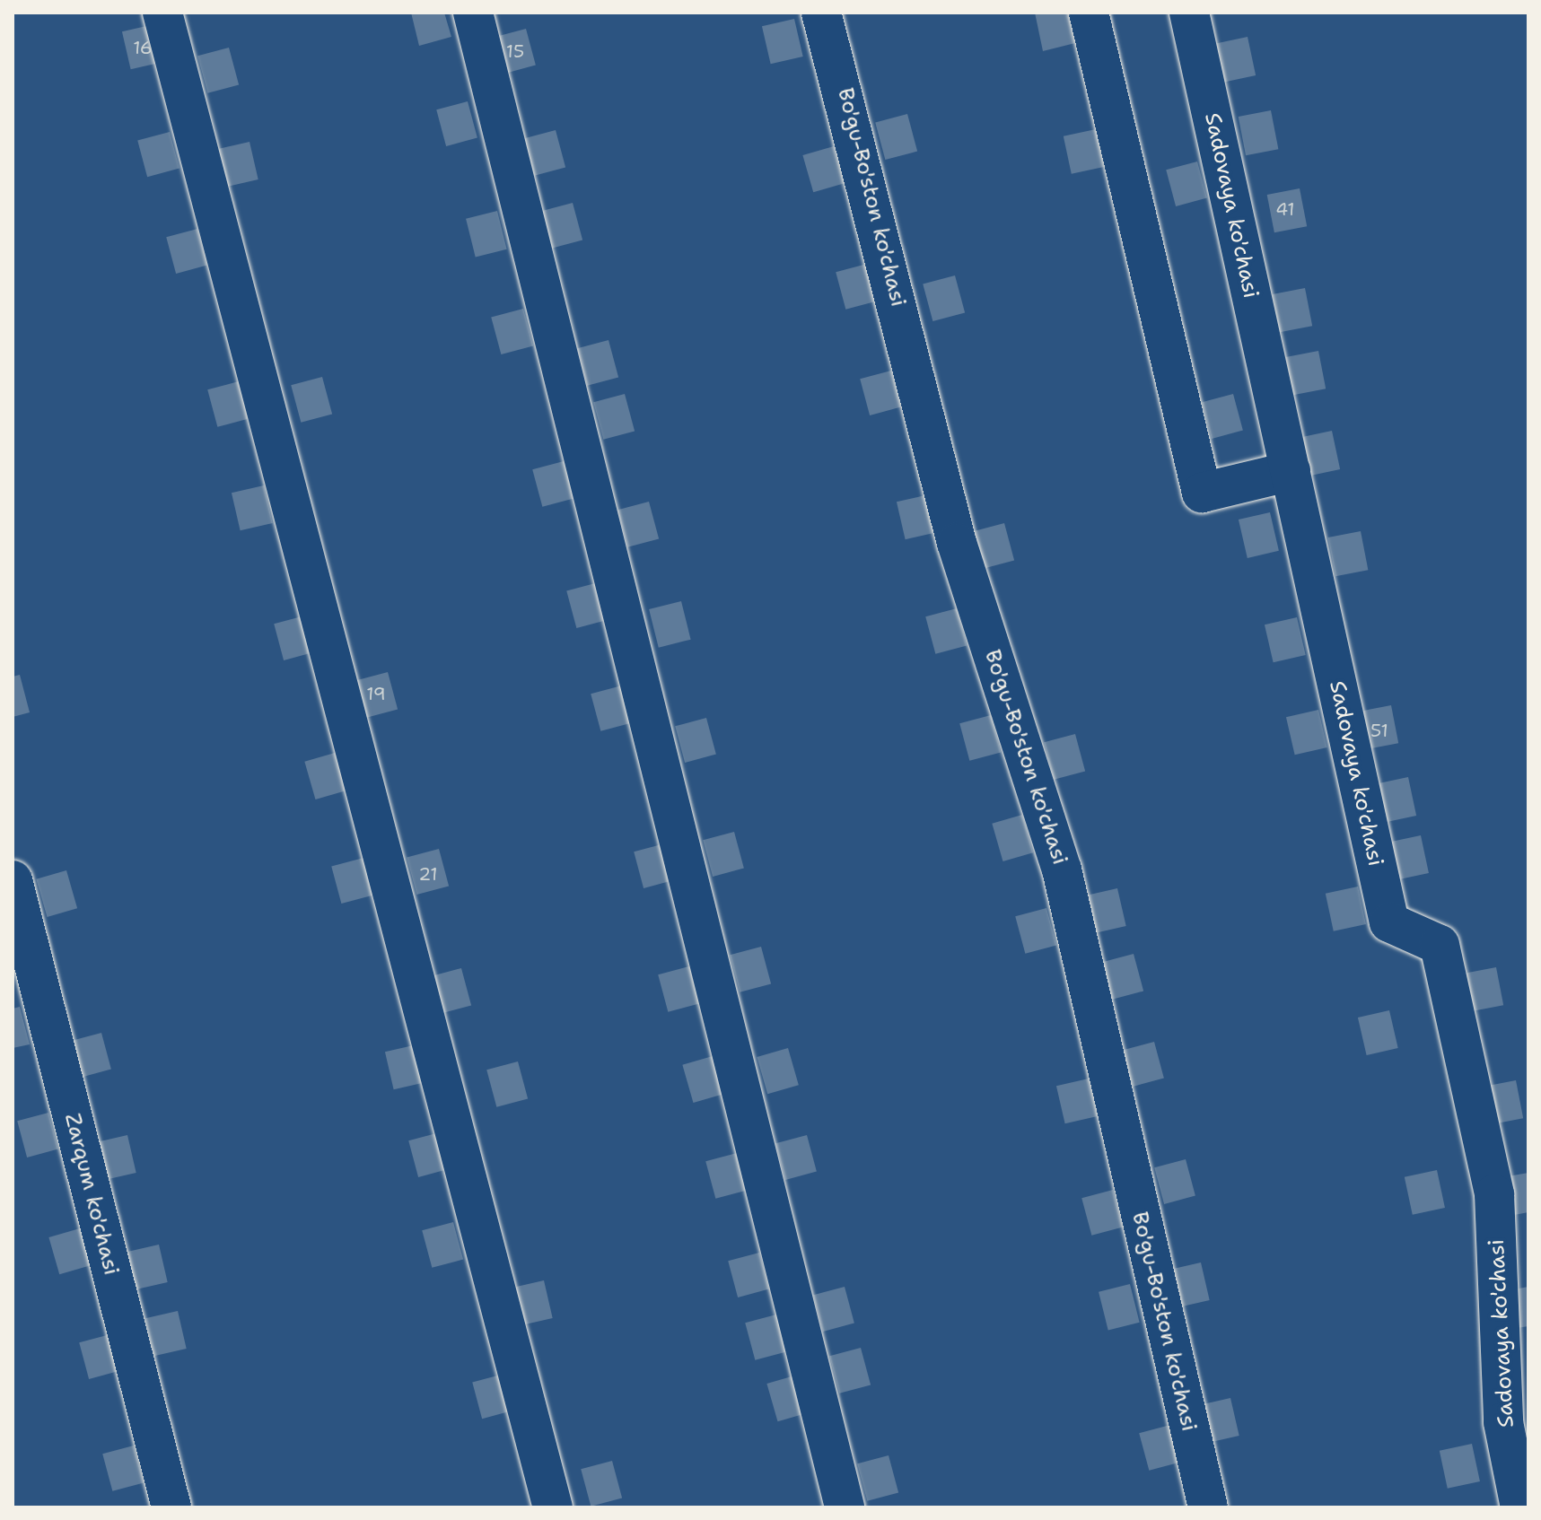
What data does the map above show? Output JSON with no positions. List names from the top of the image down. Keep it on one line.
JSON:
{"streets":{"street":["Bo'gu-Bo'ston ko'chasi","Sadovaya ko'chasi","Zarqum ko'chasi"]},"house_numbers":["16","15","41","19","51","21"]}
